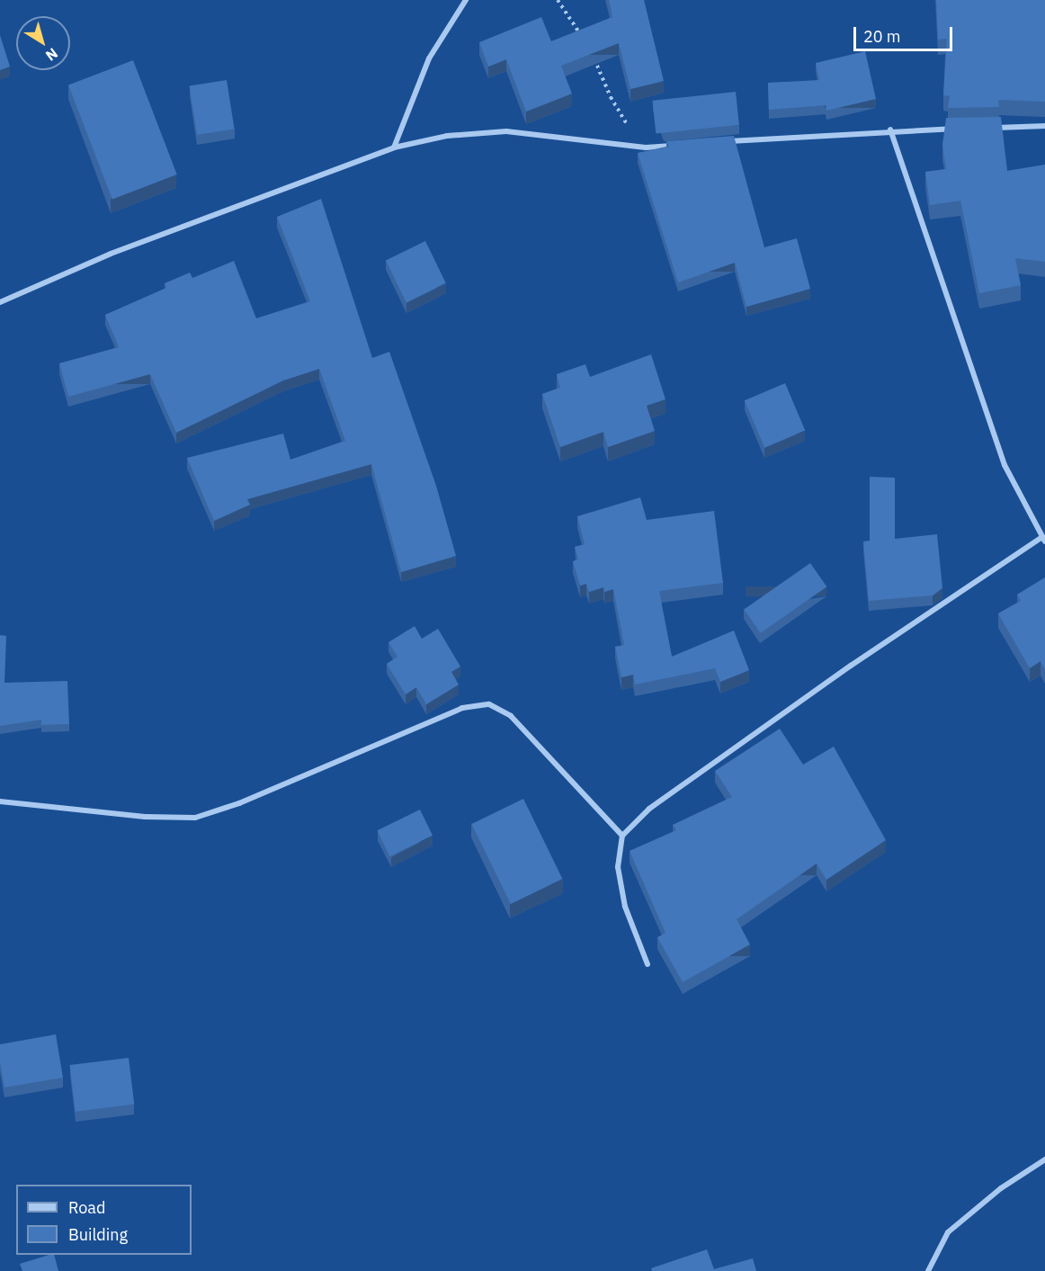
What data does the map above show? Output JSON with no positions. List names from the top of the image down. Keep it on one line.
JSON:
{"legend":["Road","Building"],"scale_bar":"20 m","north":"bottom right"}
